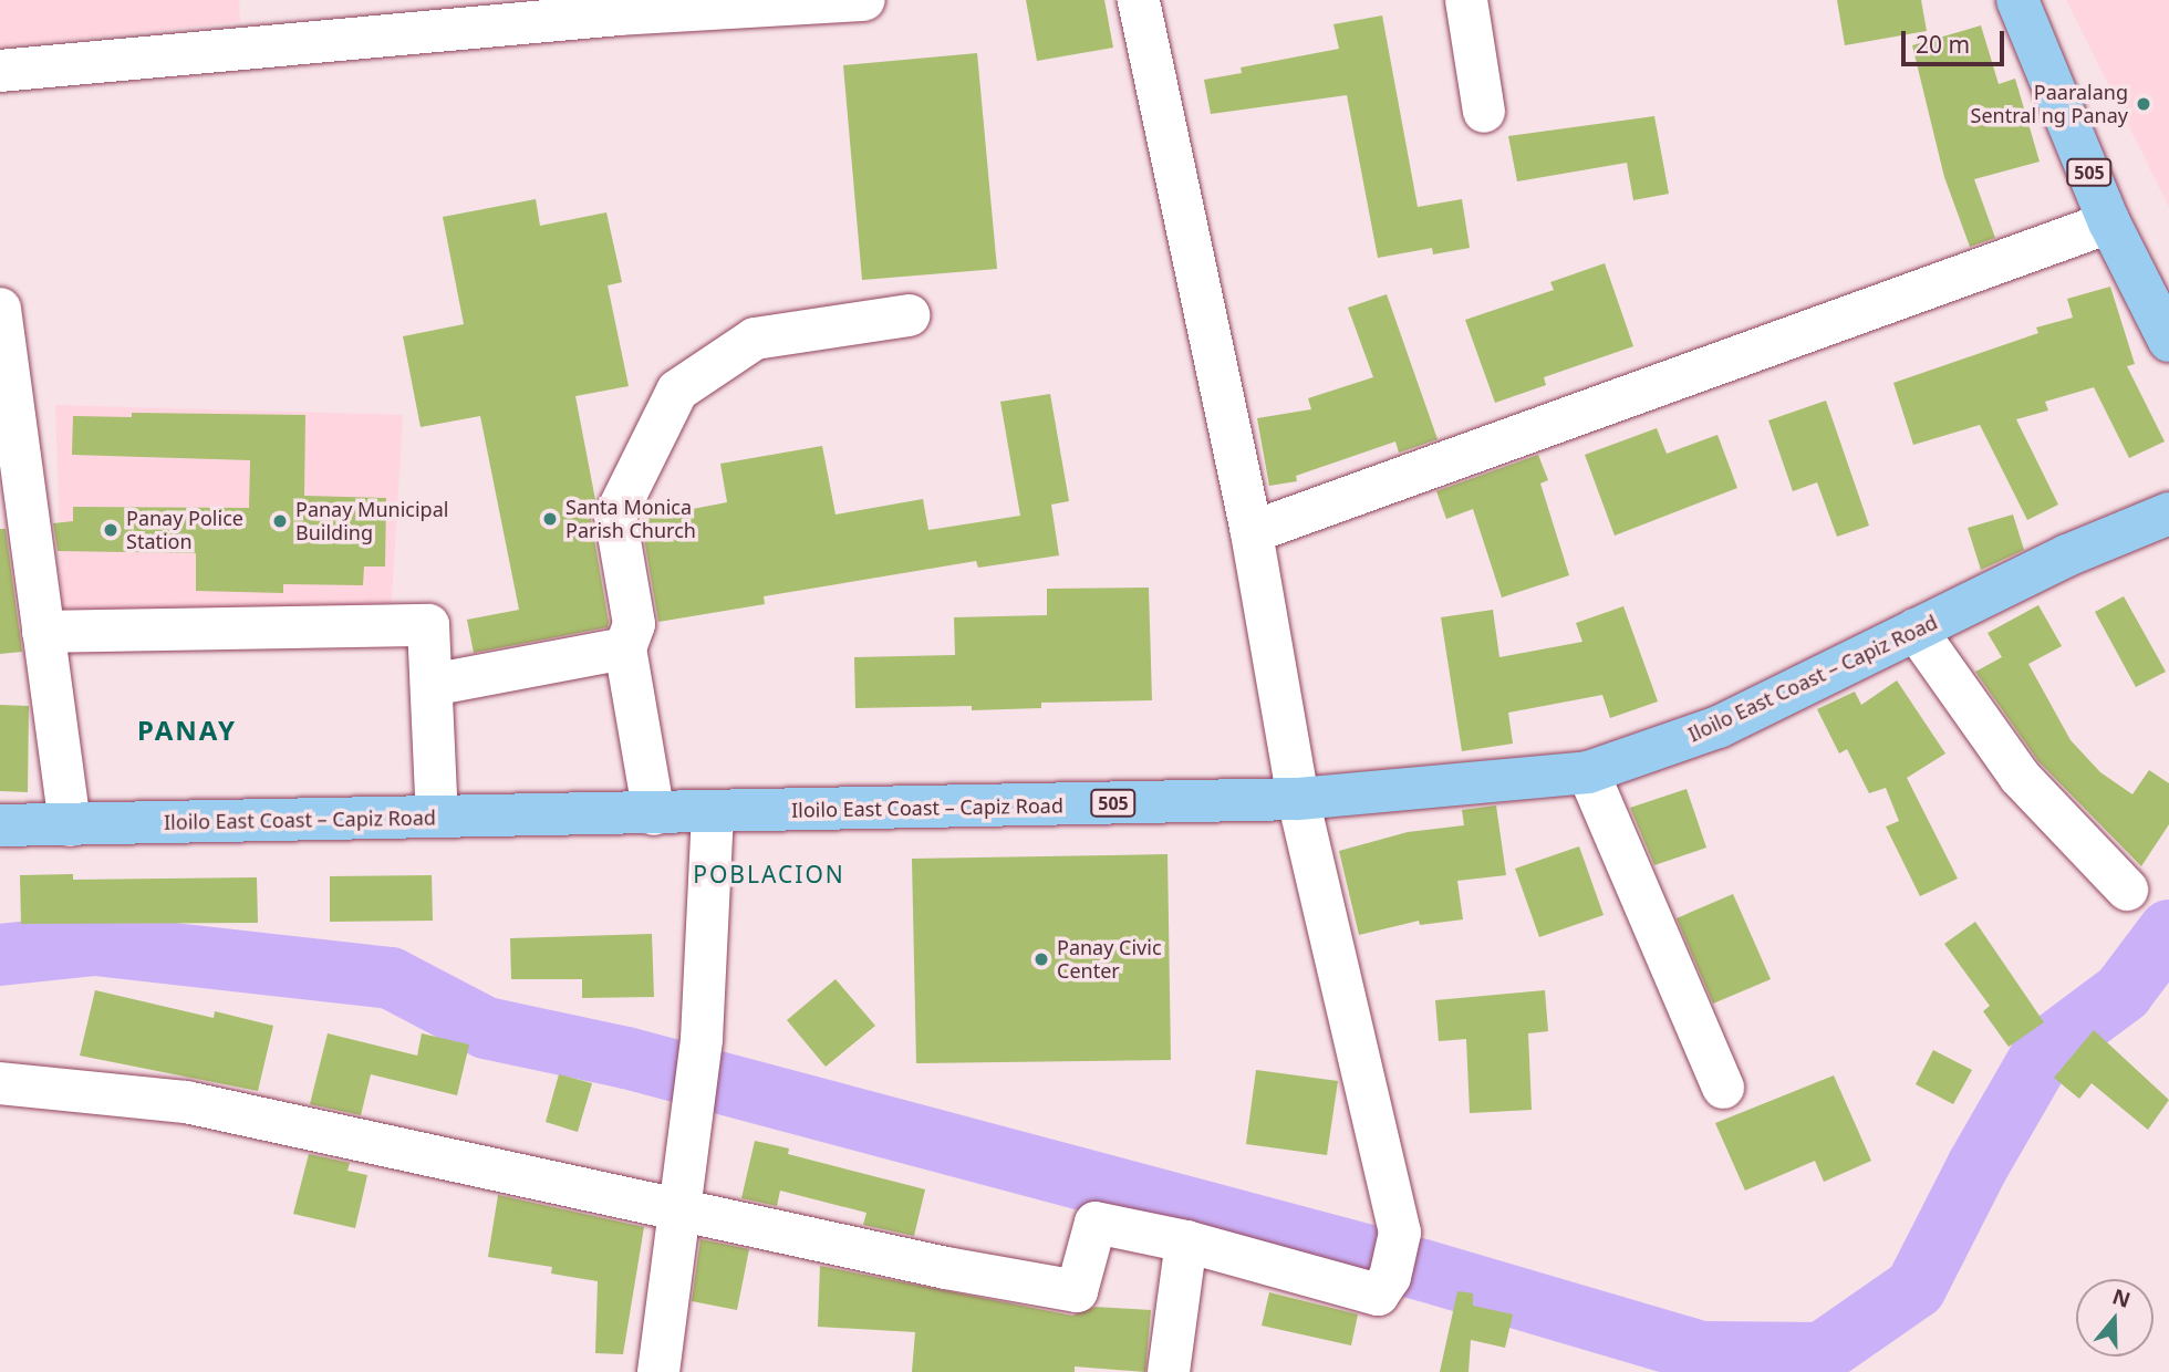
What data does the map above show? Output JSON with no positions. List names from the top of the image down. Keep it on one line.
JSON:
{"streets":{"main road":["505","Iloilo East Coast – Capiz Road"]},"districts":["PANAY","POBLACION"],"places":["Paaralang Sentral ng Panay","Santa Monica Parish Church","Panay Municipal Building","Panay Police Station","Panay Civic Center"],"scale_bar":"20 m","north":"top"}
